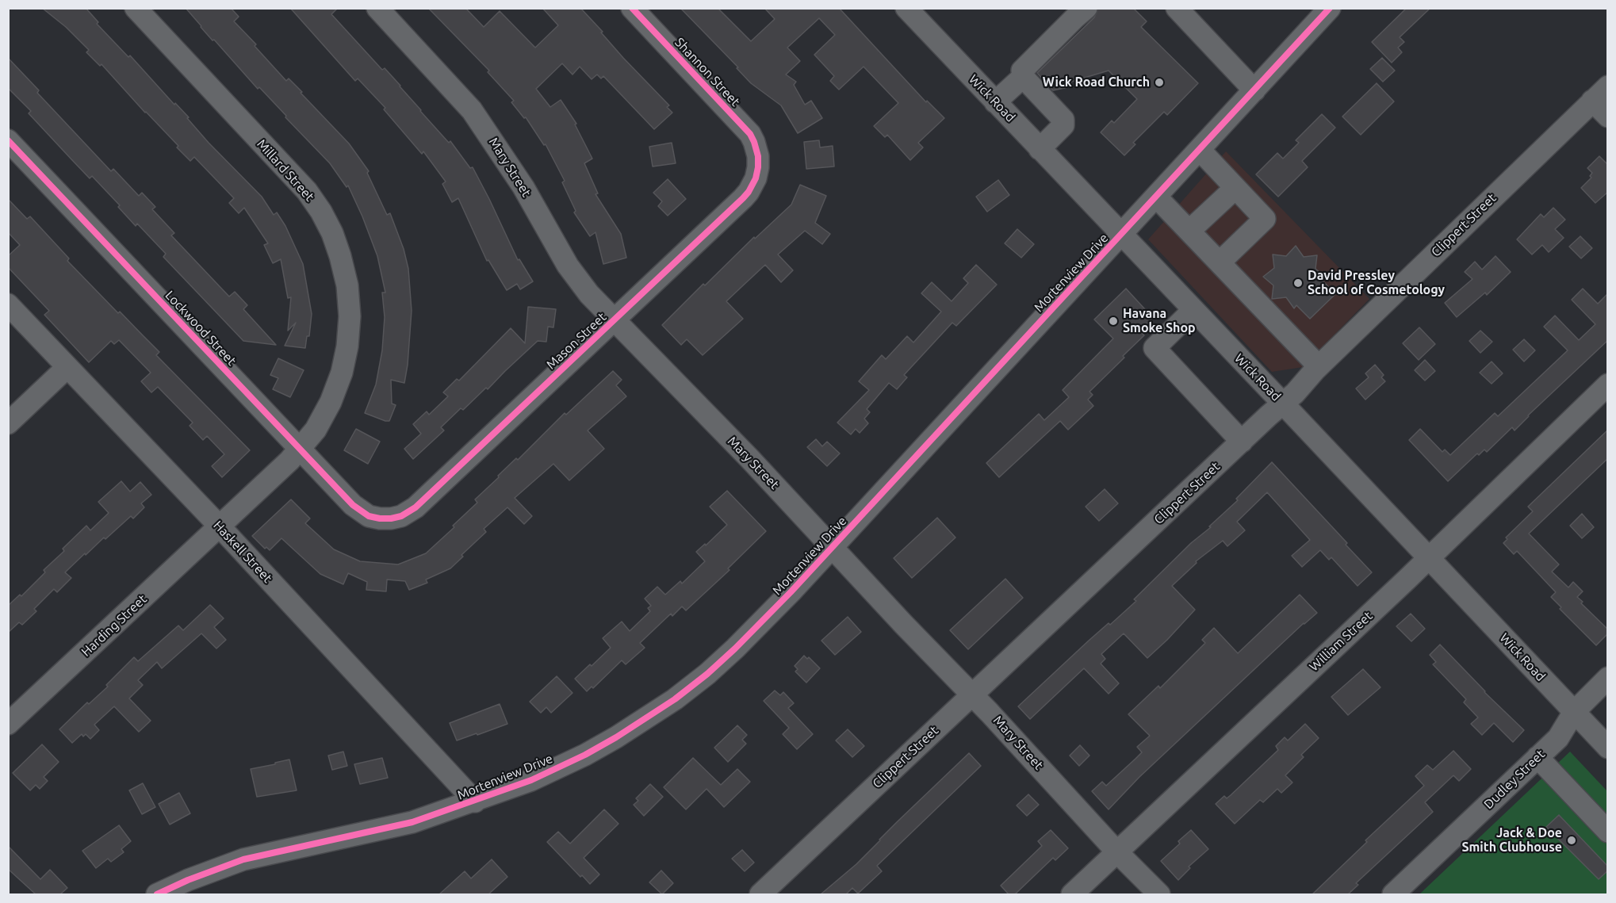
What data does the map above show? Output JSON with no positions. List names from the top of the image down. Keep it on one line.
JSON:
{"streets":{"street":["Shannon Street","Wick Road","Mary Street","Millard Street","Clippert Street","Mortenview Drive","Lockwood Street","Mason Street","Haskell Street","Harding Street","William Street","Dudley Street"]},"crossings":[["Shannon Street","Mason Street"],["Wick Road","Clippert Street"],["Wick Road","Mortenview Drive"],["Wick Road","William Street"],["Wick Road","Dudley Street"],["Mary Street","Clippert Street"],["Mary Street","Mortenview Drive"],["Mary Street","Mason Street"],["Mary Street","William Street"],["Millard Street","Lockwood Street"],["Millard Street","Haskell Street"],["Millard Street","Harding Street"],["Mortenview Drive","Haskell Street"],["Lockwood Street","Mason Street"],["Haskell Street","Harding Street"]],"places":["Wick Road Church","David Pressley School of Cosmetology","Havana Smoke Shop","Jack & Doe Smith Clubhouse"]}
